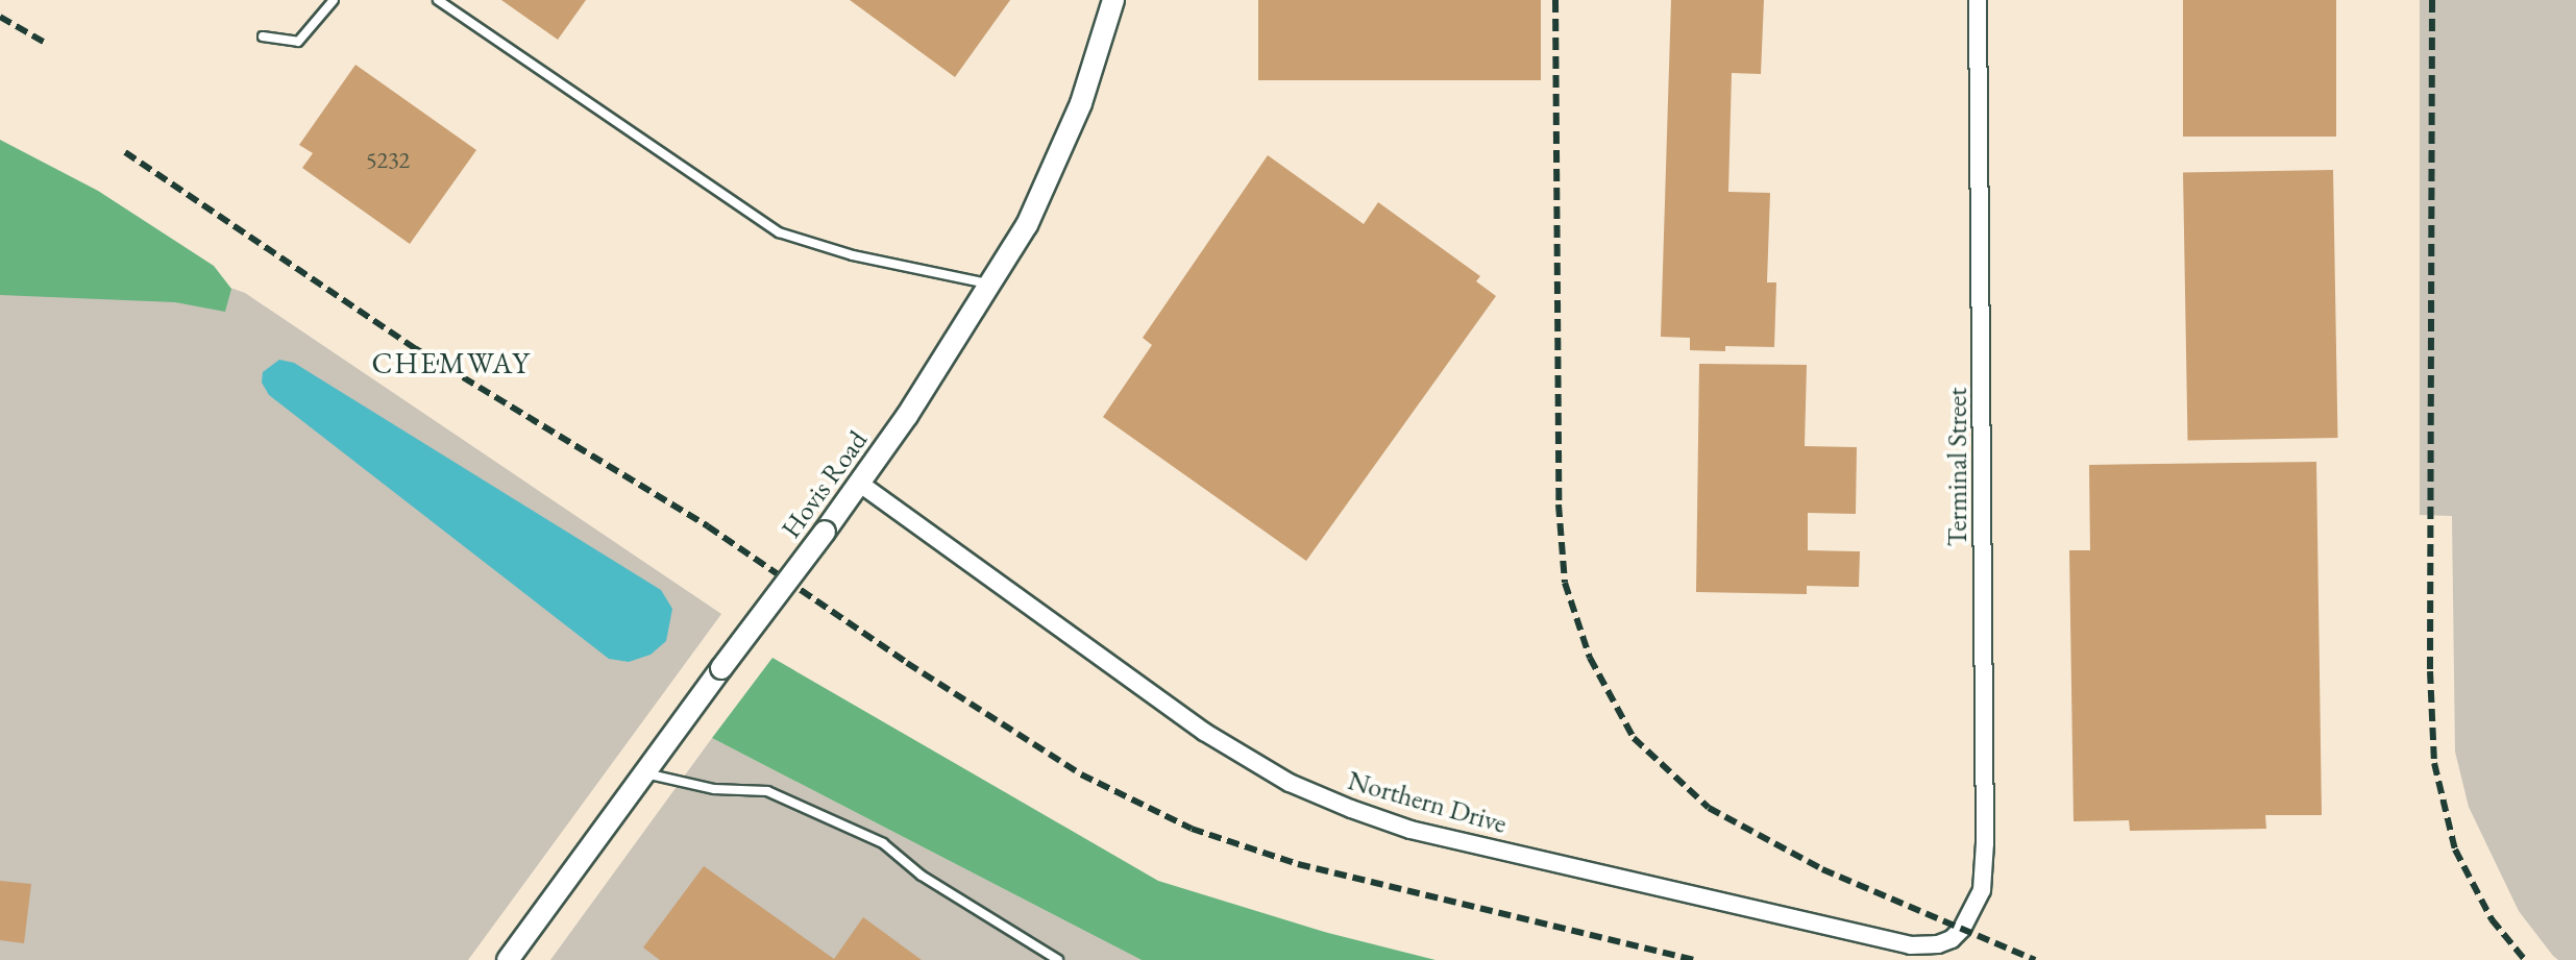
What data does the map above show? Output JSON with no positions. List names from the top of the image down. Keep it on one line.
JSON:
{"streets":{"street":["Terminal Street","Hovis Road","Northern Drive"]},"crossings":[["Terminal Street","Northern Drive"],["Hovis Road","Northern Drive"]],"districts":["CHEMWAY"],"house_numbers":["5232"]}
